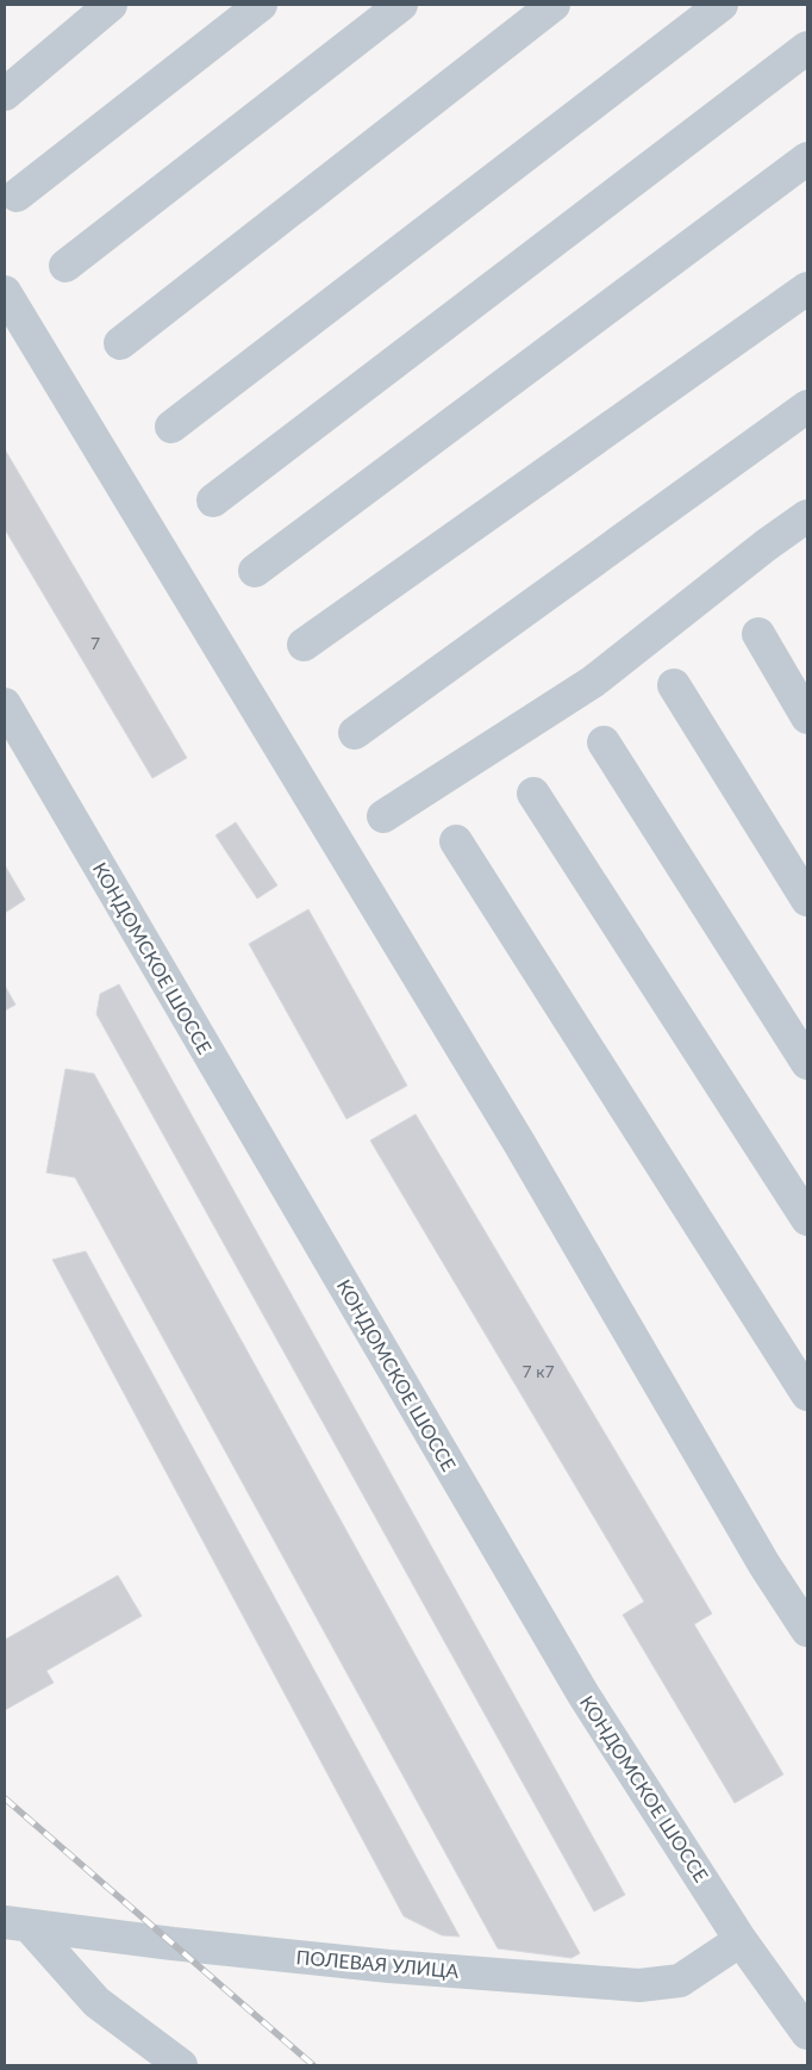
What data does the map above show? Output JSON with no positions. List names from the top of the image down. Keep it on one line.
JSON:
{"streets":{"street":["КОНДОМСКОЕ ШОССЕ","ПОЛЕВАЯ УЛИЦА"]},"crossings":[["КОНДОМСКОЕ ШОССЕ","ПОЛЕВАЯ УЛИЦА"]],"house_numbers":["7","7 к7"]}
